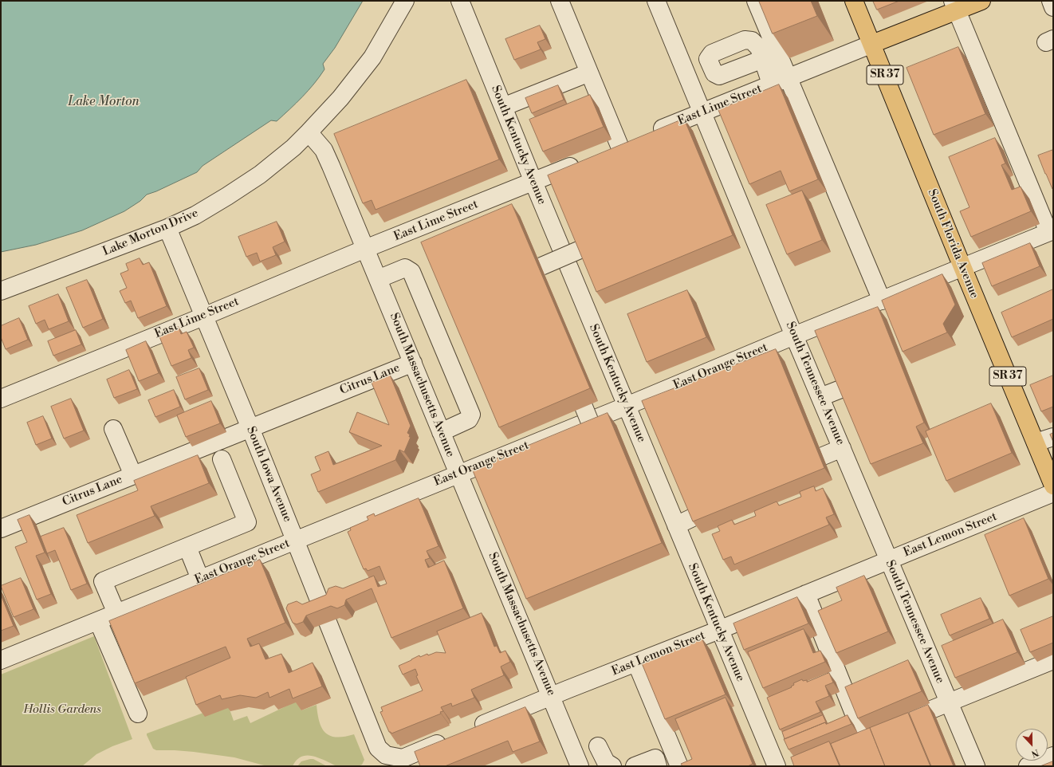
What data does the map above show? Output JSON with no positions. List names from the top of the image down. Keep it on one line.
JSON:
{"streets":{"main road":["SR 37","South Florida Avenue"],"street":["East Lime Street","South Kentucky Avenue","Lake Morton Drive","East Orange Street","Citrus Lane","South Tennessee Avenue","South Massachusetts Avenue","South Iowa Avenue","East Lemon Street"]},"crossings":[["East Lime Street","South Kentucky Avenue"],["East Lime Street","South Florida Avenue"],["East Lime Street","South Tennessee Avenue"],["East Lime Street","South Massachusetts Avenue"],["East Lime Street","South Iowa Avenue"],["South Kentucky Avenue","East Orange Street"],["South Kentucky Avenue","East Lemon Street"],["Lake Morton Drive","South Massachusetts Avenue"],["Lake Morton Drive","South Iowa Avenue"],["South Florida Avenue","East Orange Street"],["East Orange Street","South Tennessee Avenue"],["East Orange Street","South Massachusetts Avenue"],["East Orange Street","South Iowa Avenue"],["Citrus Lane","South Massachusetts Avenue"],["Citrus Lane","South Iowa Avenue"],["South Tennessee Avenue","East Lemon Street"],["South Massachusetts Avenue","East Lemon Street"]],"water":["Lake Morton"],"parks":["Hollis Gardens"],"north":"bottom"}
